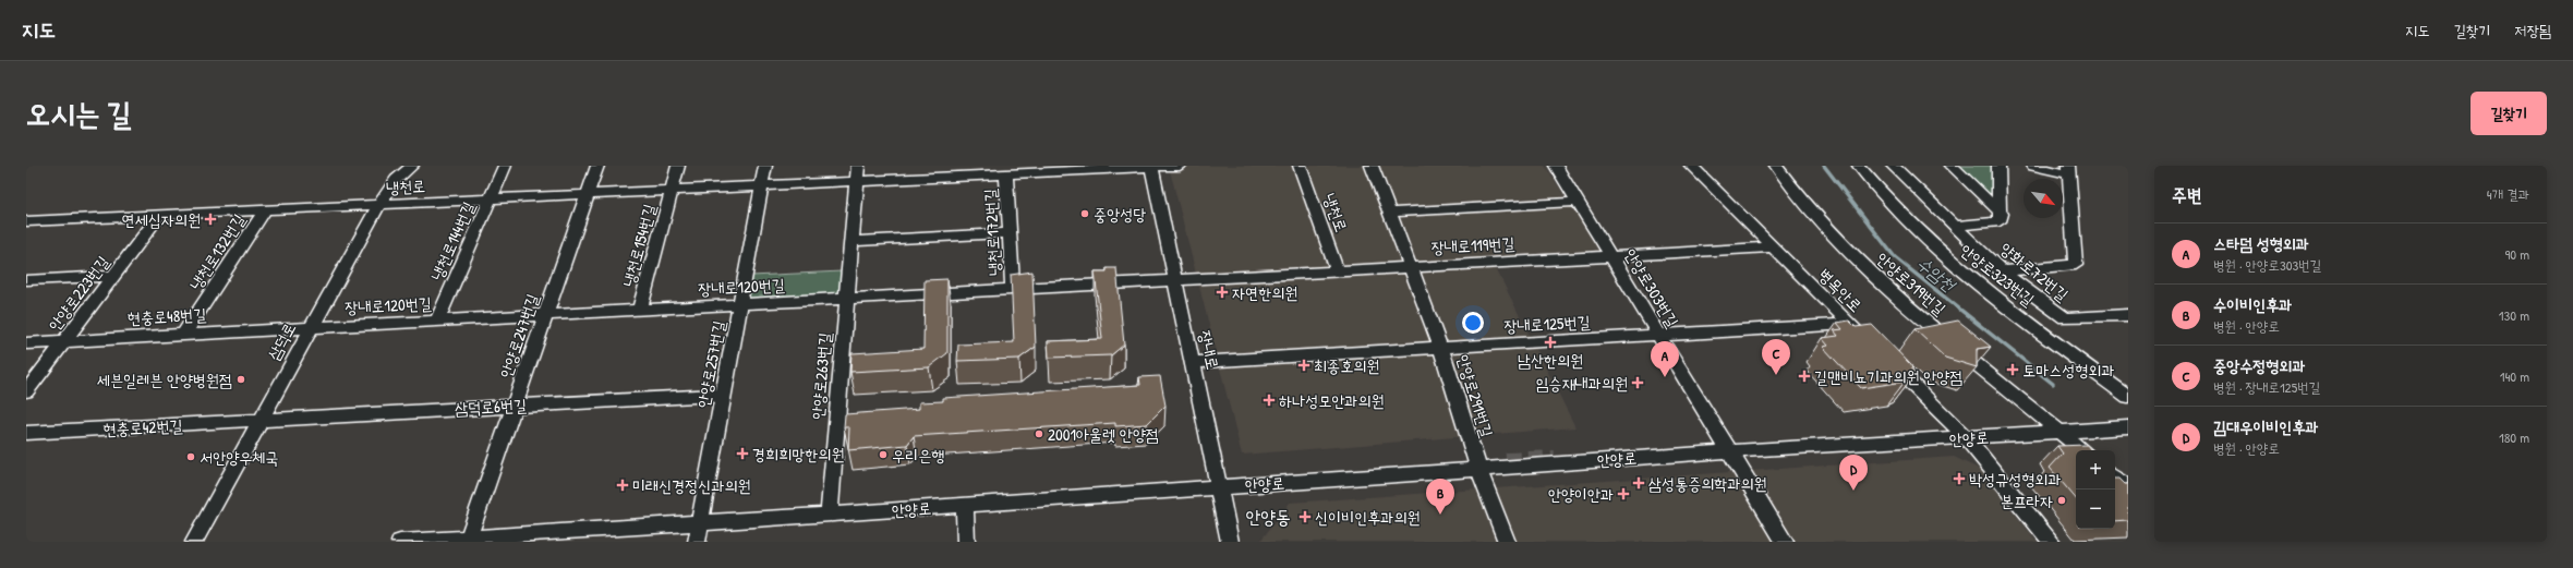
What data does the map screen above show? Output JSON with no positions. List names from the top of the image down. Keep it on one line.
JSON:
{"streets":{"street":["냉천로","냉천로172번길","냉천로144번길","냉천로154번길","장내로119번길","냉천로132번길","양화로72번길","안양로323번길","안양로319번길","장내로120번길","안양로303번길","병목안로","안양로223번길","현충로48번길","장내로125번길","안양로247번길","삼덕로","장내로","안양로257번길","안양로263번길","안양로291번길","삼덕로6번길","현충로42번길","안양로"]},"crossings":[["냉천로","냉천로172번길"],["냉천로","냉천로144번길"],["냉천로","냉천로154번길"],["냉천로","장내로119번길"],["냉천로","냉천로132번길"],["냉천로","안양로223번길"],["냉천로","안양로247번길"],["냉천로","삼덕로"],["냉천로","장내로"],["냉천로","안양로257번길"],["냉천로","안양로263번길"],["냉천로172번길","장내로120번길"],["냉천로144번길","장내로120번길"],["냉천로154번길","장내로120번길"],["장내로119번길","장내로120번길"],["장내로119번길","안양로303번길"],["장내로119번길","병목안로"],["장내로119번길","장내로"],["장내로119번길","안양로291번길"],["냉천로132번길","현충로48번길"],["안양로319번길","안양로"],["장내로120번길","현충로48번길"],["장내로120번길","안양로247번길"],["장내로120번길","삼덕로"],["장내로120번길","장내로"],["장내로120번길","안양로257번길"],["장내로120번길","안양로263번길"],["안양로303번길","장내로125번길"],["안양로303번길","안양로"],["병목안로","장내로125번길"],["안양로223번길","현충로48번길"],["현충로48번길","삼덕로"],["장내로125번길","장내로"],["장내로125번길","안양로291번길"],["안양로247번길","삼덕로6번길"],["안양로247번길","안양로"],["삼덕로","삼덕로6번길"],["삼덕로","현충로42번길"],["장내로","안양로"],["안양로257번길","삼덕로6번길"],["안양로257번길","안양로"],["안양로263번길","안양로"],["안양로291번길","안양로"],["삼덕로6번길","현충로42번길"]],"districts":["안양동"],"water":["수암천"],"places":{"other":["중앙성당","세븐일레븐 안양병원점","2001아울렛 안양점","우리은행","서안양우체국","본프라자"],"health":["연세십자의원","자연한의원","남산한의원","최종호의원","토마스성형외과","길맨비뇨기과의원 안양점","임승재내과의원","하나성모안과의원","경희희망한의원","박성규성형외과","삼성통증의학과의원","미래신경정신과의원","안양이안과","신이비인후과의원"]},"north":"bottom right","page":{"header":"지도","nav":["지도","길찾기","저장됨"],"buttons":"길찾기","title":"오시는 길","heading":["주변","4개 결과"],"list":[{"mark":"A","name":"스타덤 성형외과","note":"병원 · 안양로303번길","value":"90 m"},{"mark":"B","name":"수이비인후과","note":"병원 · 안양로","value":"130 m"},{"mark":"C","name":"중앙수정형외과","note":"병원 · 장내로125번길","value":"140 m"},{"mark":"D","name":"김대우이비인후과","note":"병원 · 안양로","value":"180 m"}],"pins":["C","A","D","B"],"map_buttons":["+","−"]}}
